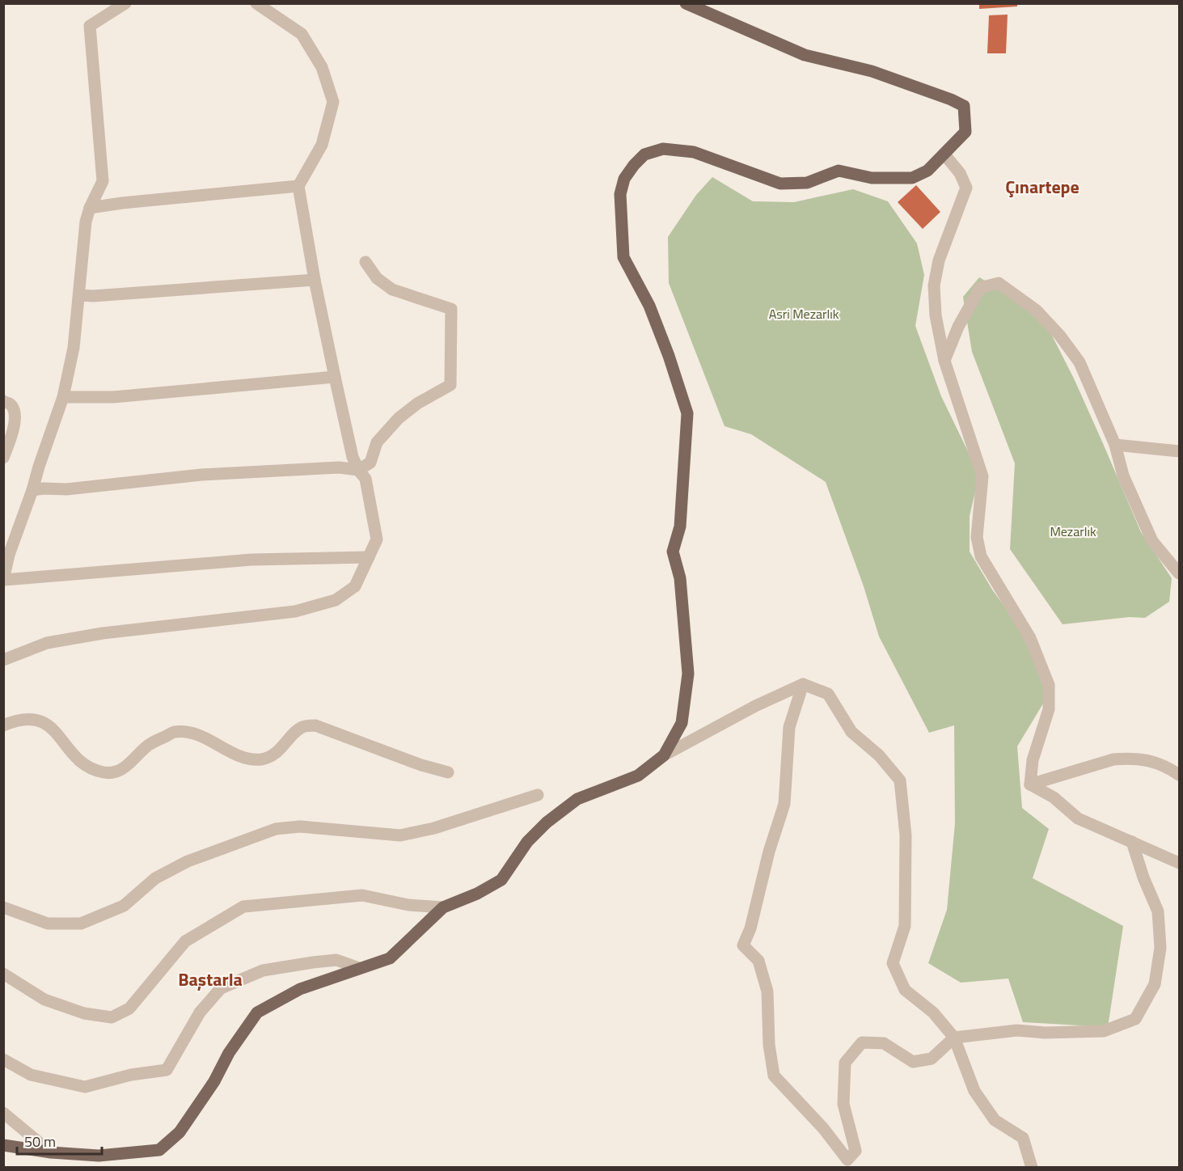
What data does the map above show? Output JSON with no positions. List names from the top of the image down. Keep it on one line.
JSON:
{"districts":["Çınartepe","Baştarla"],"parks":["Asri Mezarlık","Mezarlık"],"scale_bar":"50 m"}
